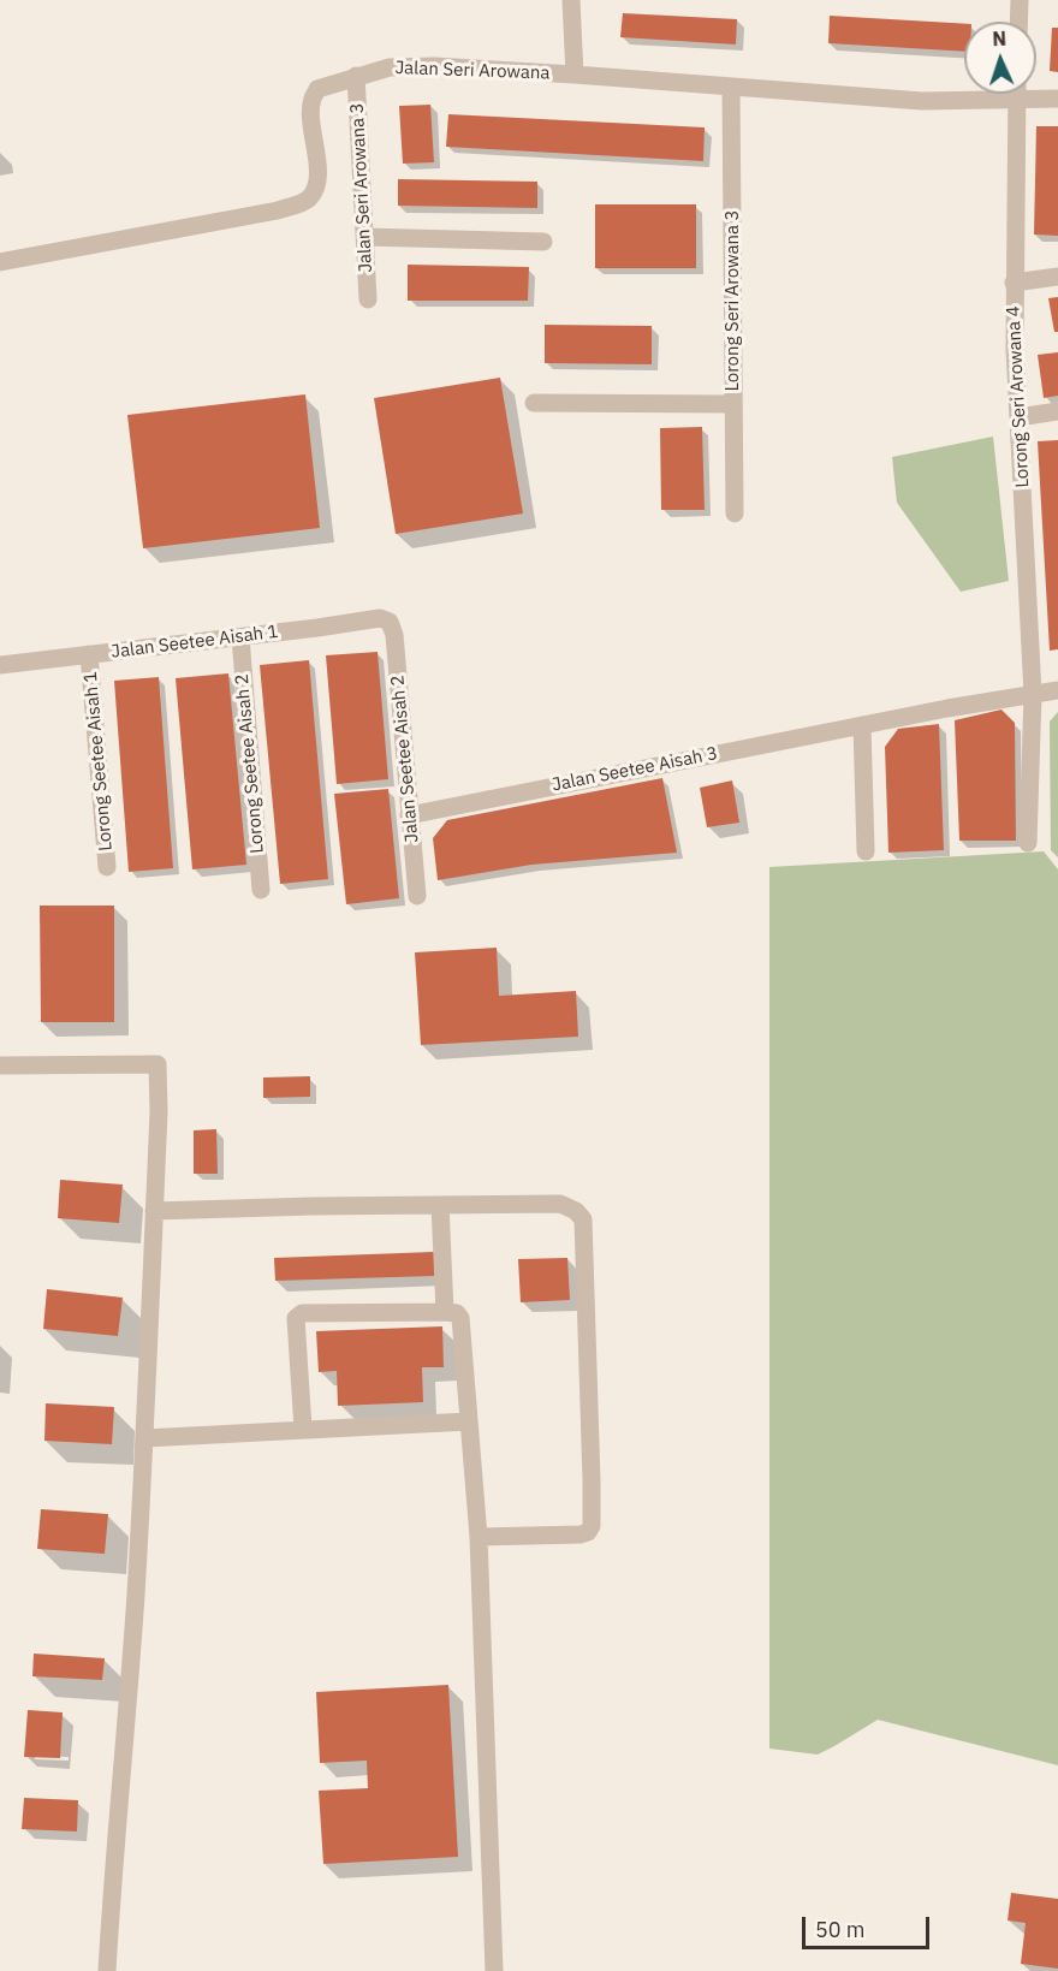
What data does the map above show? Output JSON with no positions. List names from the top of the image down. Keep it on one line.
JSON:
{"streets":{"street":["Jalan Seri Arowana","Jalan Seri Arowana 3","Lorong Seri Arowana 3","Lorong Seri Arowana 4","Jalan Seetee Aisah 1","Jalan Seetee Aisah 2","Lorong Seetee Aisah 1","Lorong Seetee Aisah 2","Jalan Seetee Aisah 3"]},"crossings":[["Jalan Seri Arowana","Jalan Seri Arowana 3"],["Jalan Seri Arowana","Lorong Seri Arowana 3"],["Jalan Seri Arowana","Lorong Seri Arowana 4"],["Lorong Seri Arowana 4","Jalan Seetee Aisah 3"],["Jalan Seetee Aisah 1","Jalan Seetee Aisah 2"],["Jalan Seetee Aisah 1","Lorong Seetee Aisah 1"],["Jalan Seetee Aisah 1","Lorong Seetee Aisah 2"],["Jalan Seetee Aisah 2","Jalan Seetee Aisah 3"]],"scale_bar":"50 m","north":"top"}
